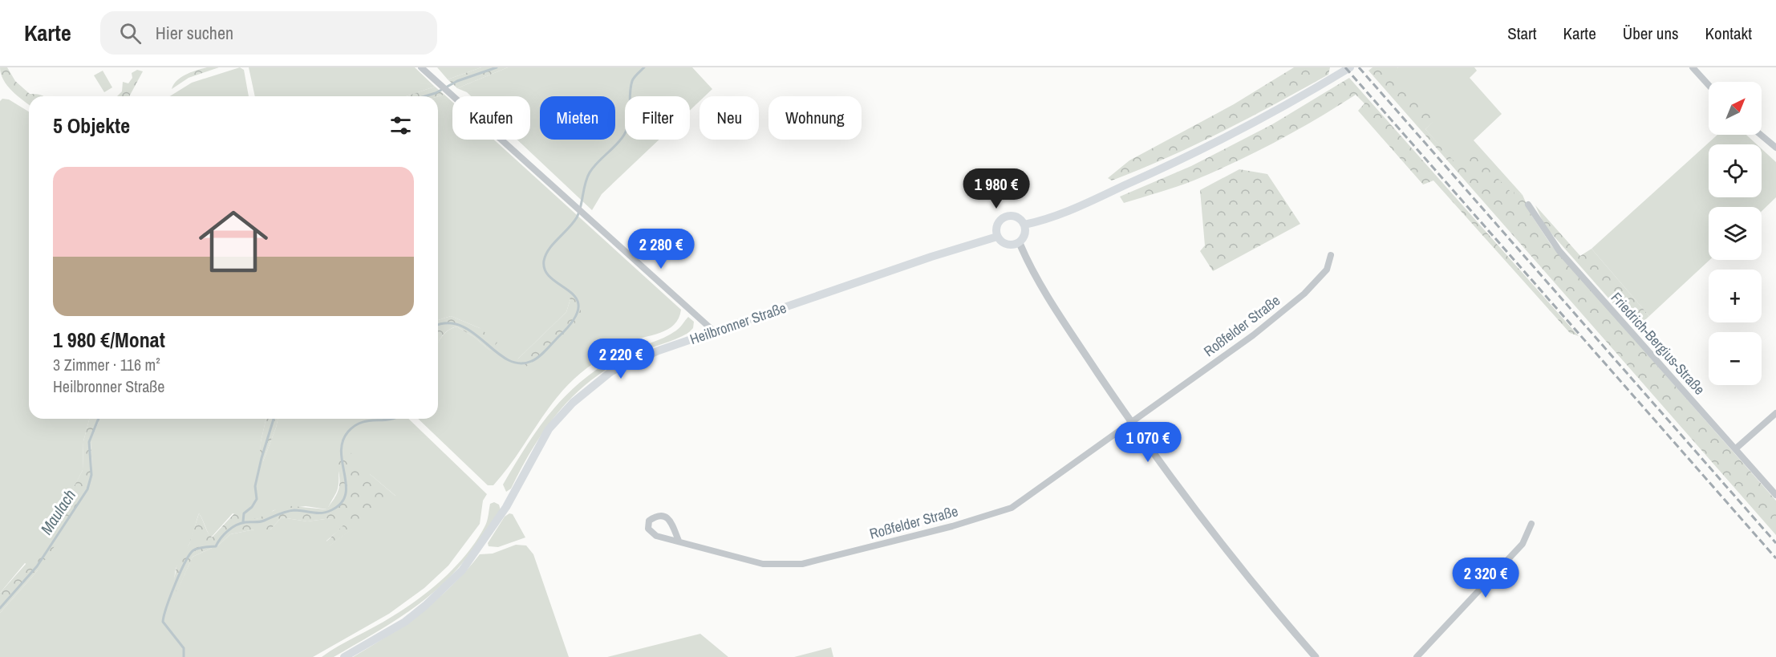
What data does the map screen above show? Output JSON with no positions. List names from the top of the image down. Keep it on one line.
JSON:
{"streets":{"main road":["Heilbronner Straße"],"street":["Roßfelder Straße","Friedrich-Bergius-Straße"]},"water":["Maulach"],"north":"top right","page":{"header":"Karte","search":"Hier suchen","nav":["Start","Karte","Über uns","Kontakt"],"map_buttons":["+","−"],"chip":["Kaufen","Mieten","Filter","Neu","Wohnung"],"heading":"5 Objekte","list":[{"name":"1 980 €/Monat","note":"3 Zimmer · 116 m² · Heilbronner Straße"}],"price":["1 980 €","2 280 €","2 220 €","1 070 €","2 320 €"]}}
